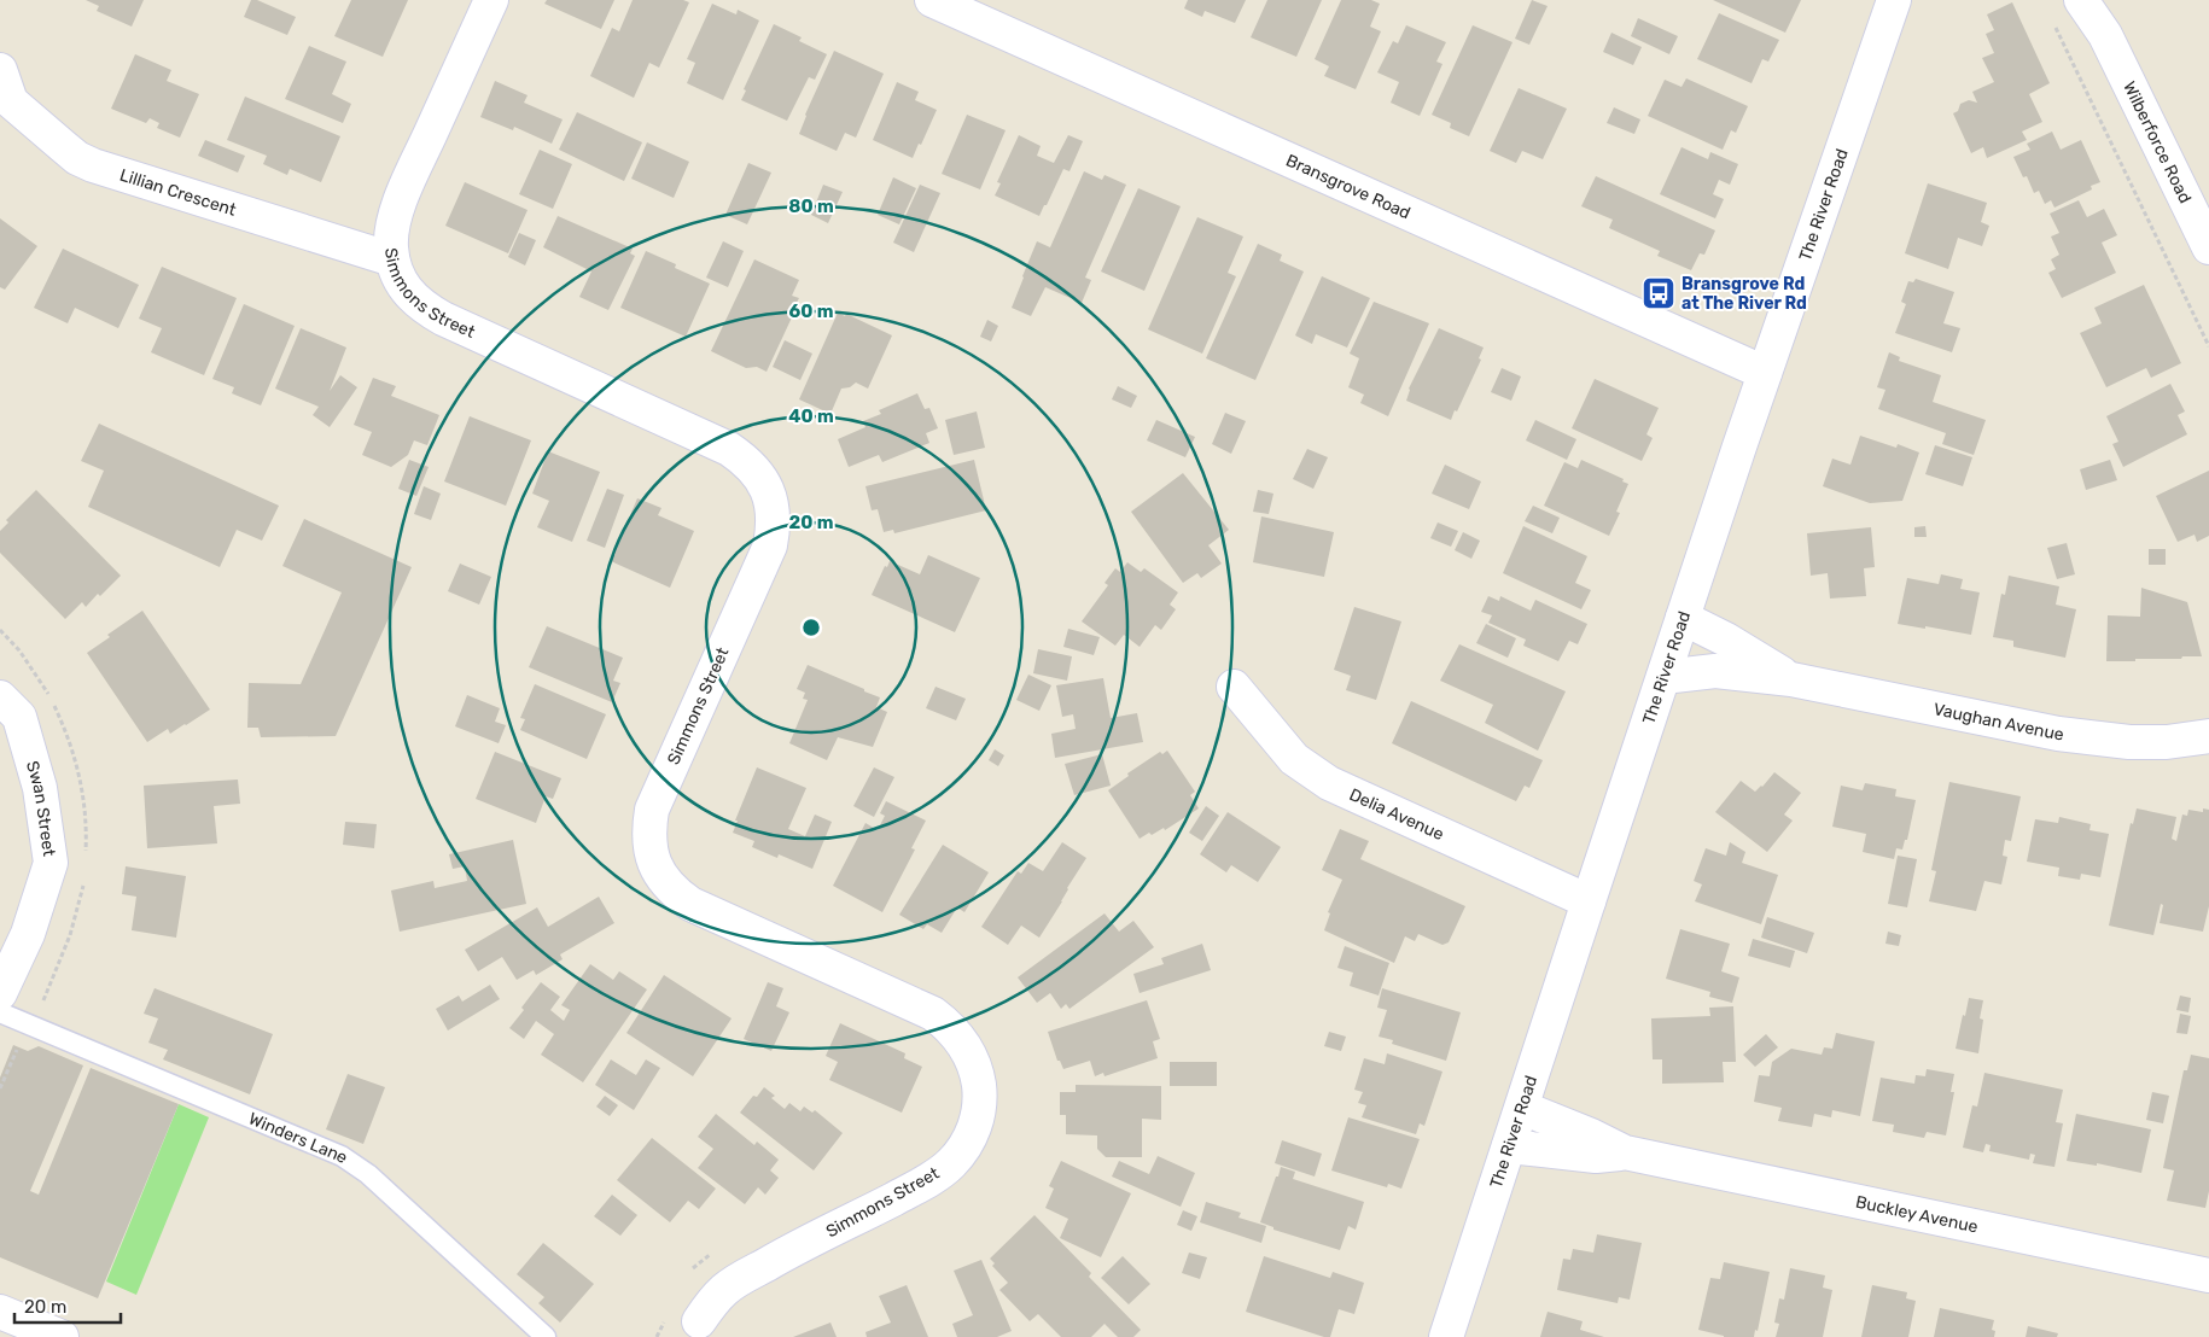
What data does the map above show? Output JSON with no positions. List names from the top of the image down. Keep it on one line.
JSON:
{"streets":{"street":["Wilberforce Road","Bransgrove Road","Lillian Crescent","The River Road","Simmons Street","Vaughan Avenue","Swan Street","Delia Avenue","Buckley Avenue"],"lane":["Winders Lane"]},"crossings":[["Bransgrove Road","The River Road"],["Lillian Crescent","Simmons Street"],["The River Road","Vaughan Avenue"],["The River Road","Delia Avenue"],["The River Road","Buckley Avenue"]],"places":{"bus stop":["Bransgrove Rd at The River Rd"]},"scale_bar":"20 m","rings":["80 m","60 m","40 m","20 m"]}
